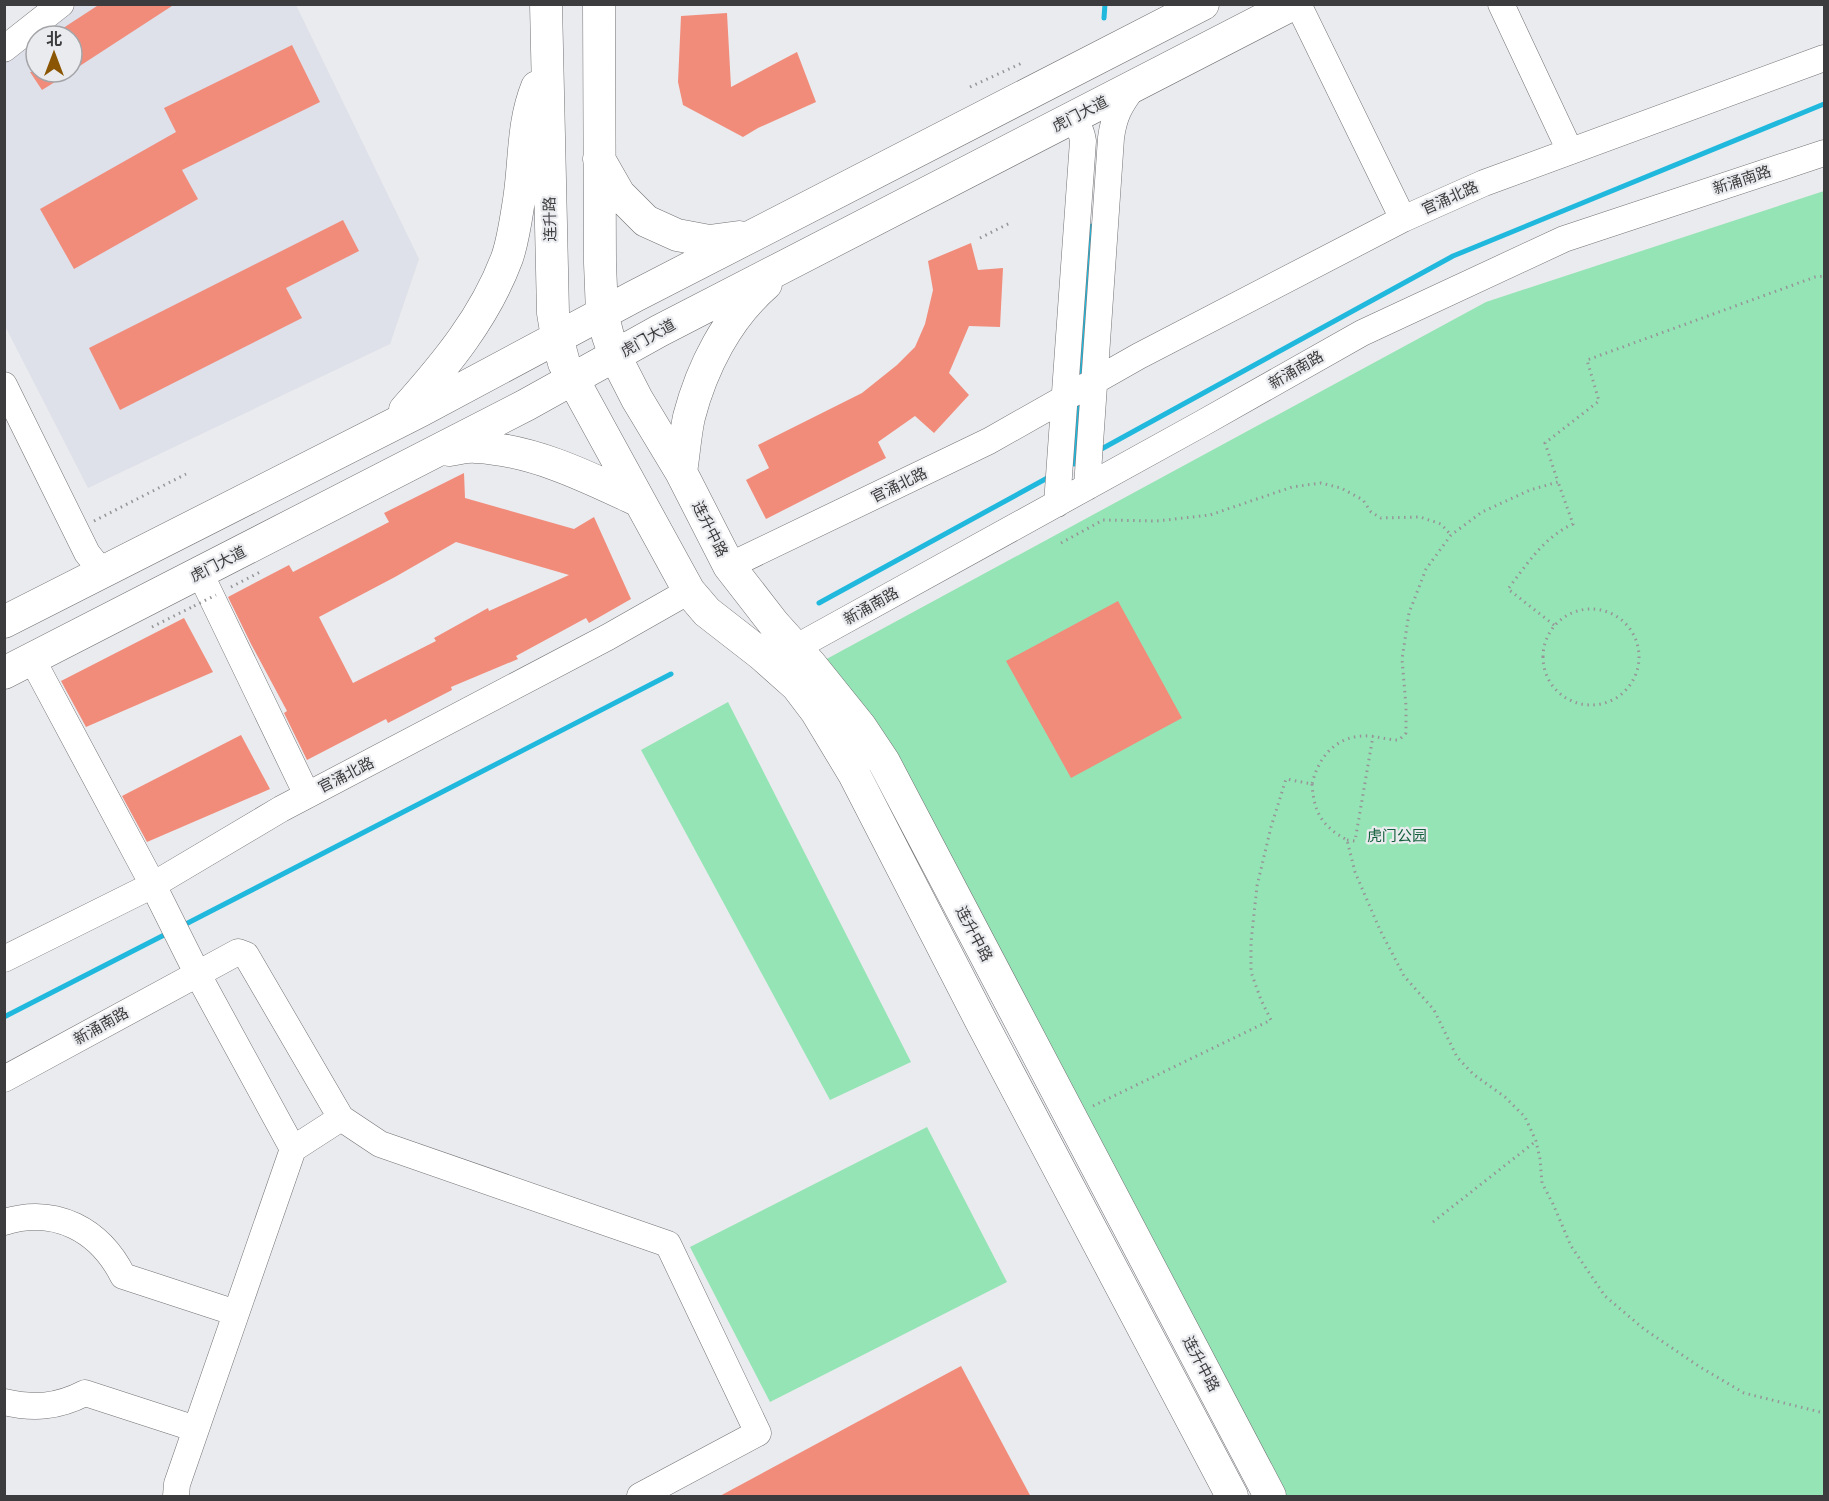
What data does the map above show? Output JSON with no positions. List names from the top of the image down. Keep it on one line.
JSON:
{"streets":{"main road":["虎门大道","连升路","连升中路"],"street":["新涌南路","官涌北路"]},"crossings":[["虎门大道","连升路"],["虎门大道","连升中路"],["新涌南路","连升中路"],["官涌北路","连升中路"]],"parks":["虎门公园"],"north":"top"}
